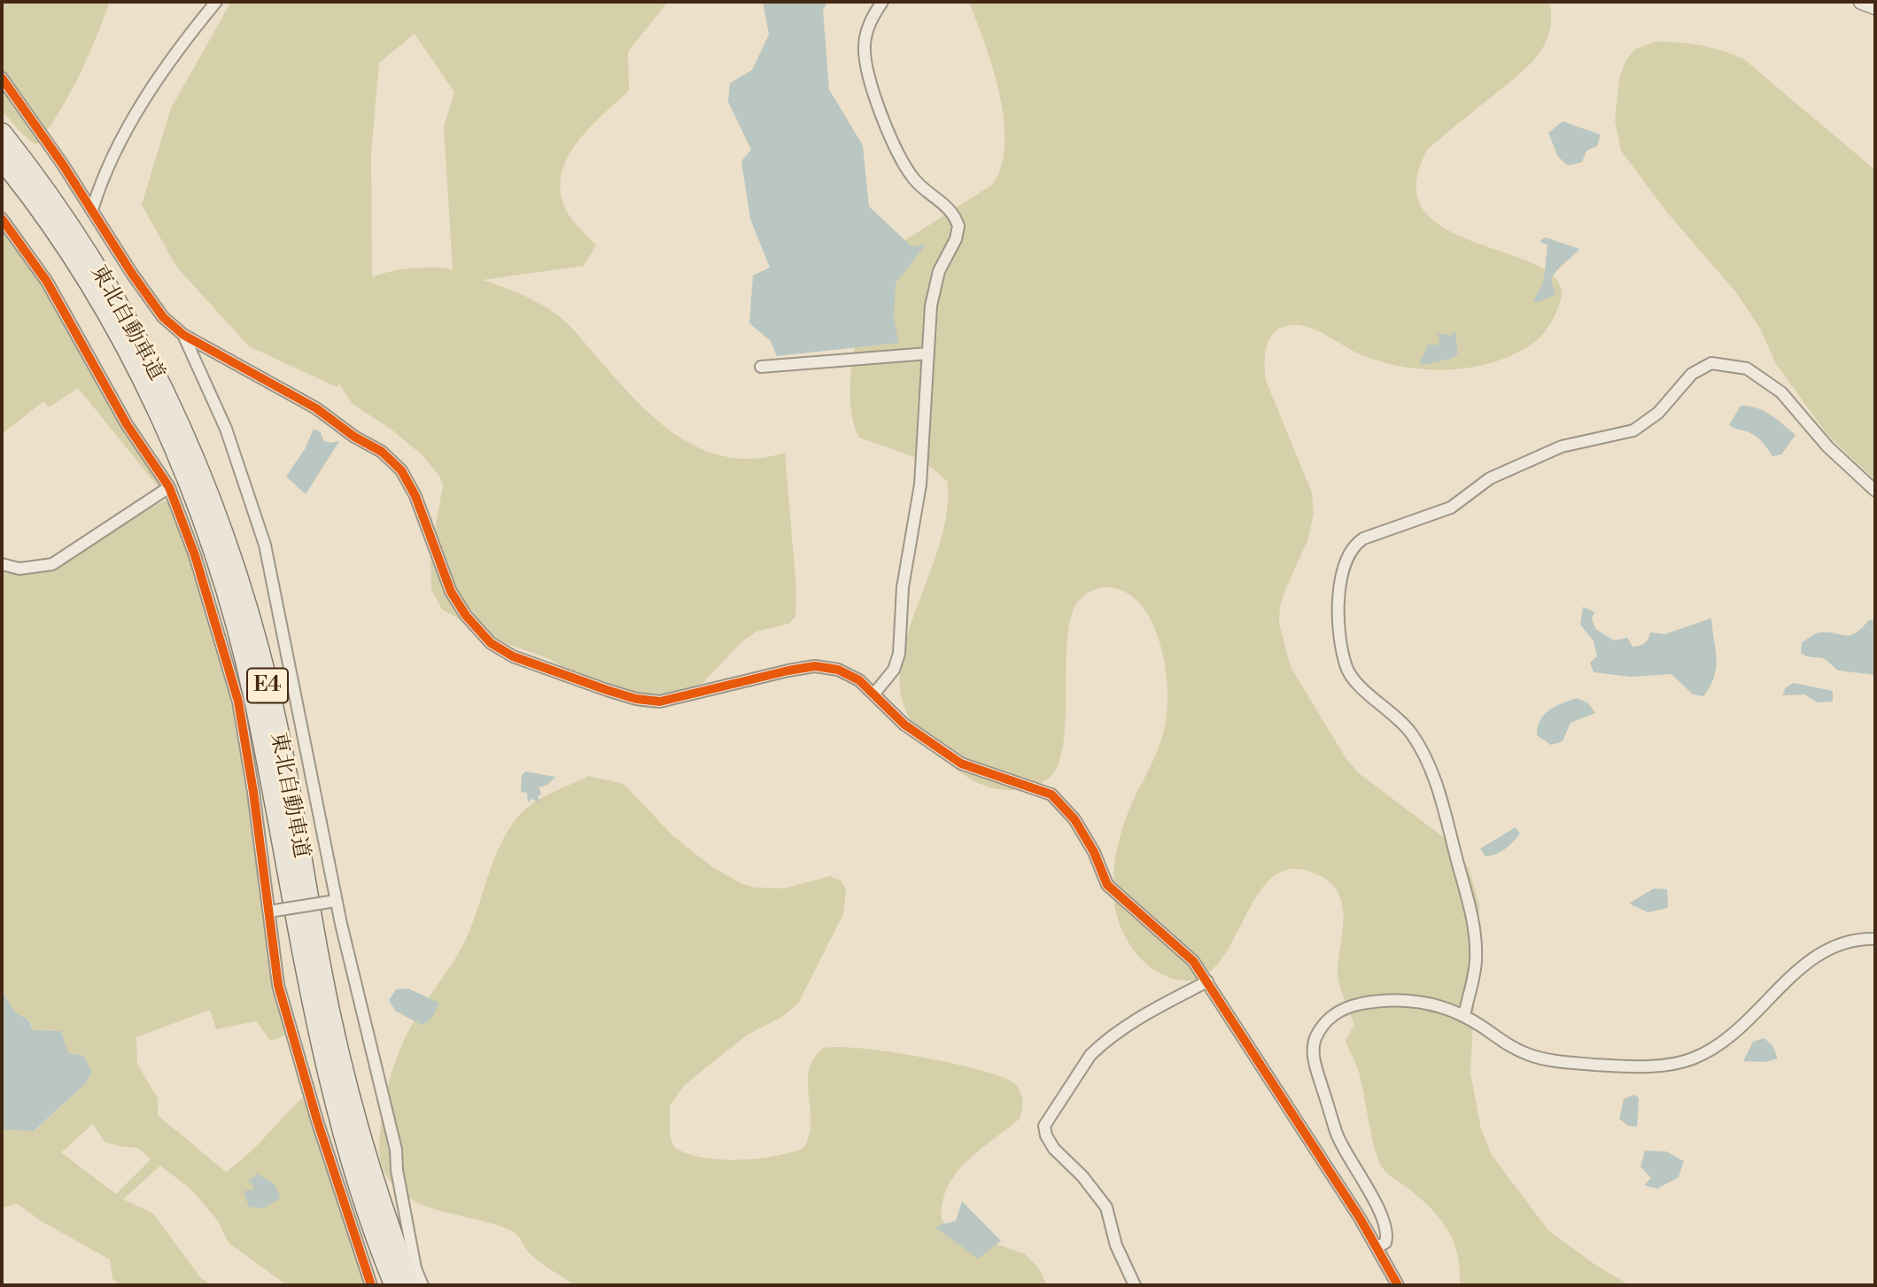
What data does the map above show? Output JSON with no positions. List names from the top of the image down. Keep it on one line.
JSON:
{"streets":{"highway":["東北自動車道","E4"]}}
